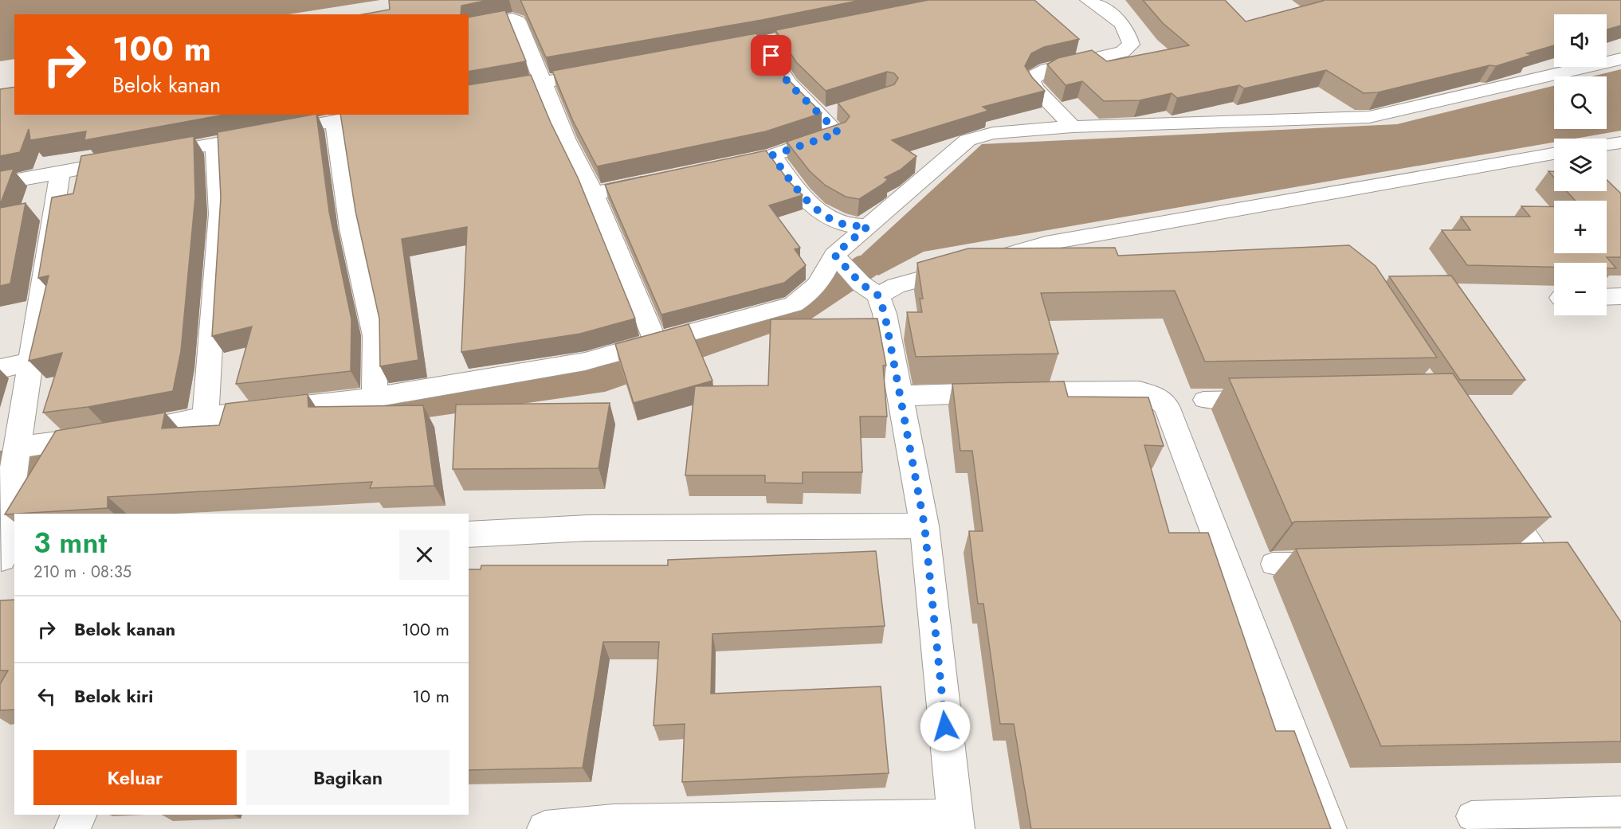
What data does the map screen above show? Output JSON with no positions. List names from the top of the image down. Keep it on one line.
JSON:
{"page":{"map_buttons":["+","−"],"turn":["100 m","Belok kanan"],"heading":["3 mnt","210 m · 08:35"],"list":[{"name":"Belok kanan","value":"100 m"},{"name":"Belok kiri","value":"10 m"}],"buttons":["Keluar","Bagikan"]}}
